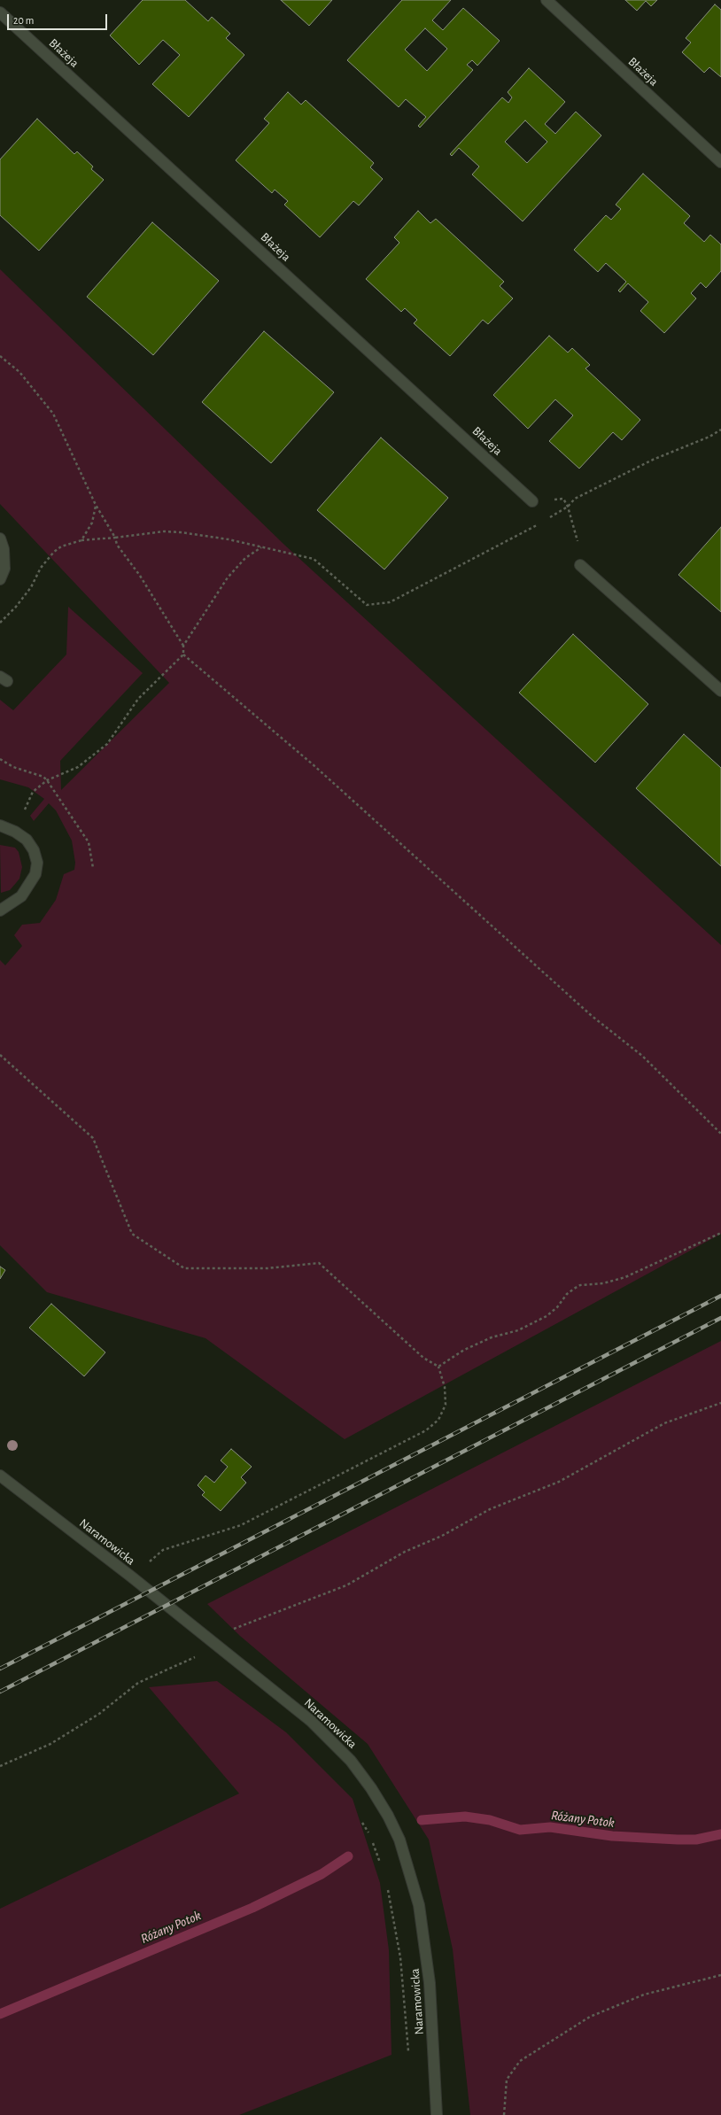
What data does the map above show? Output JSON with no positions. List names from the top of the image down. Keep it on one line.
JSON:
{"streets":{"street":["Błażeja","Naramowicka"]},"water":["Różany Potok"],"scale_bar":"20 m"}
